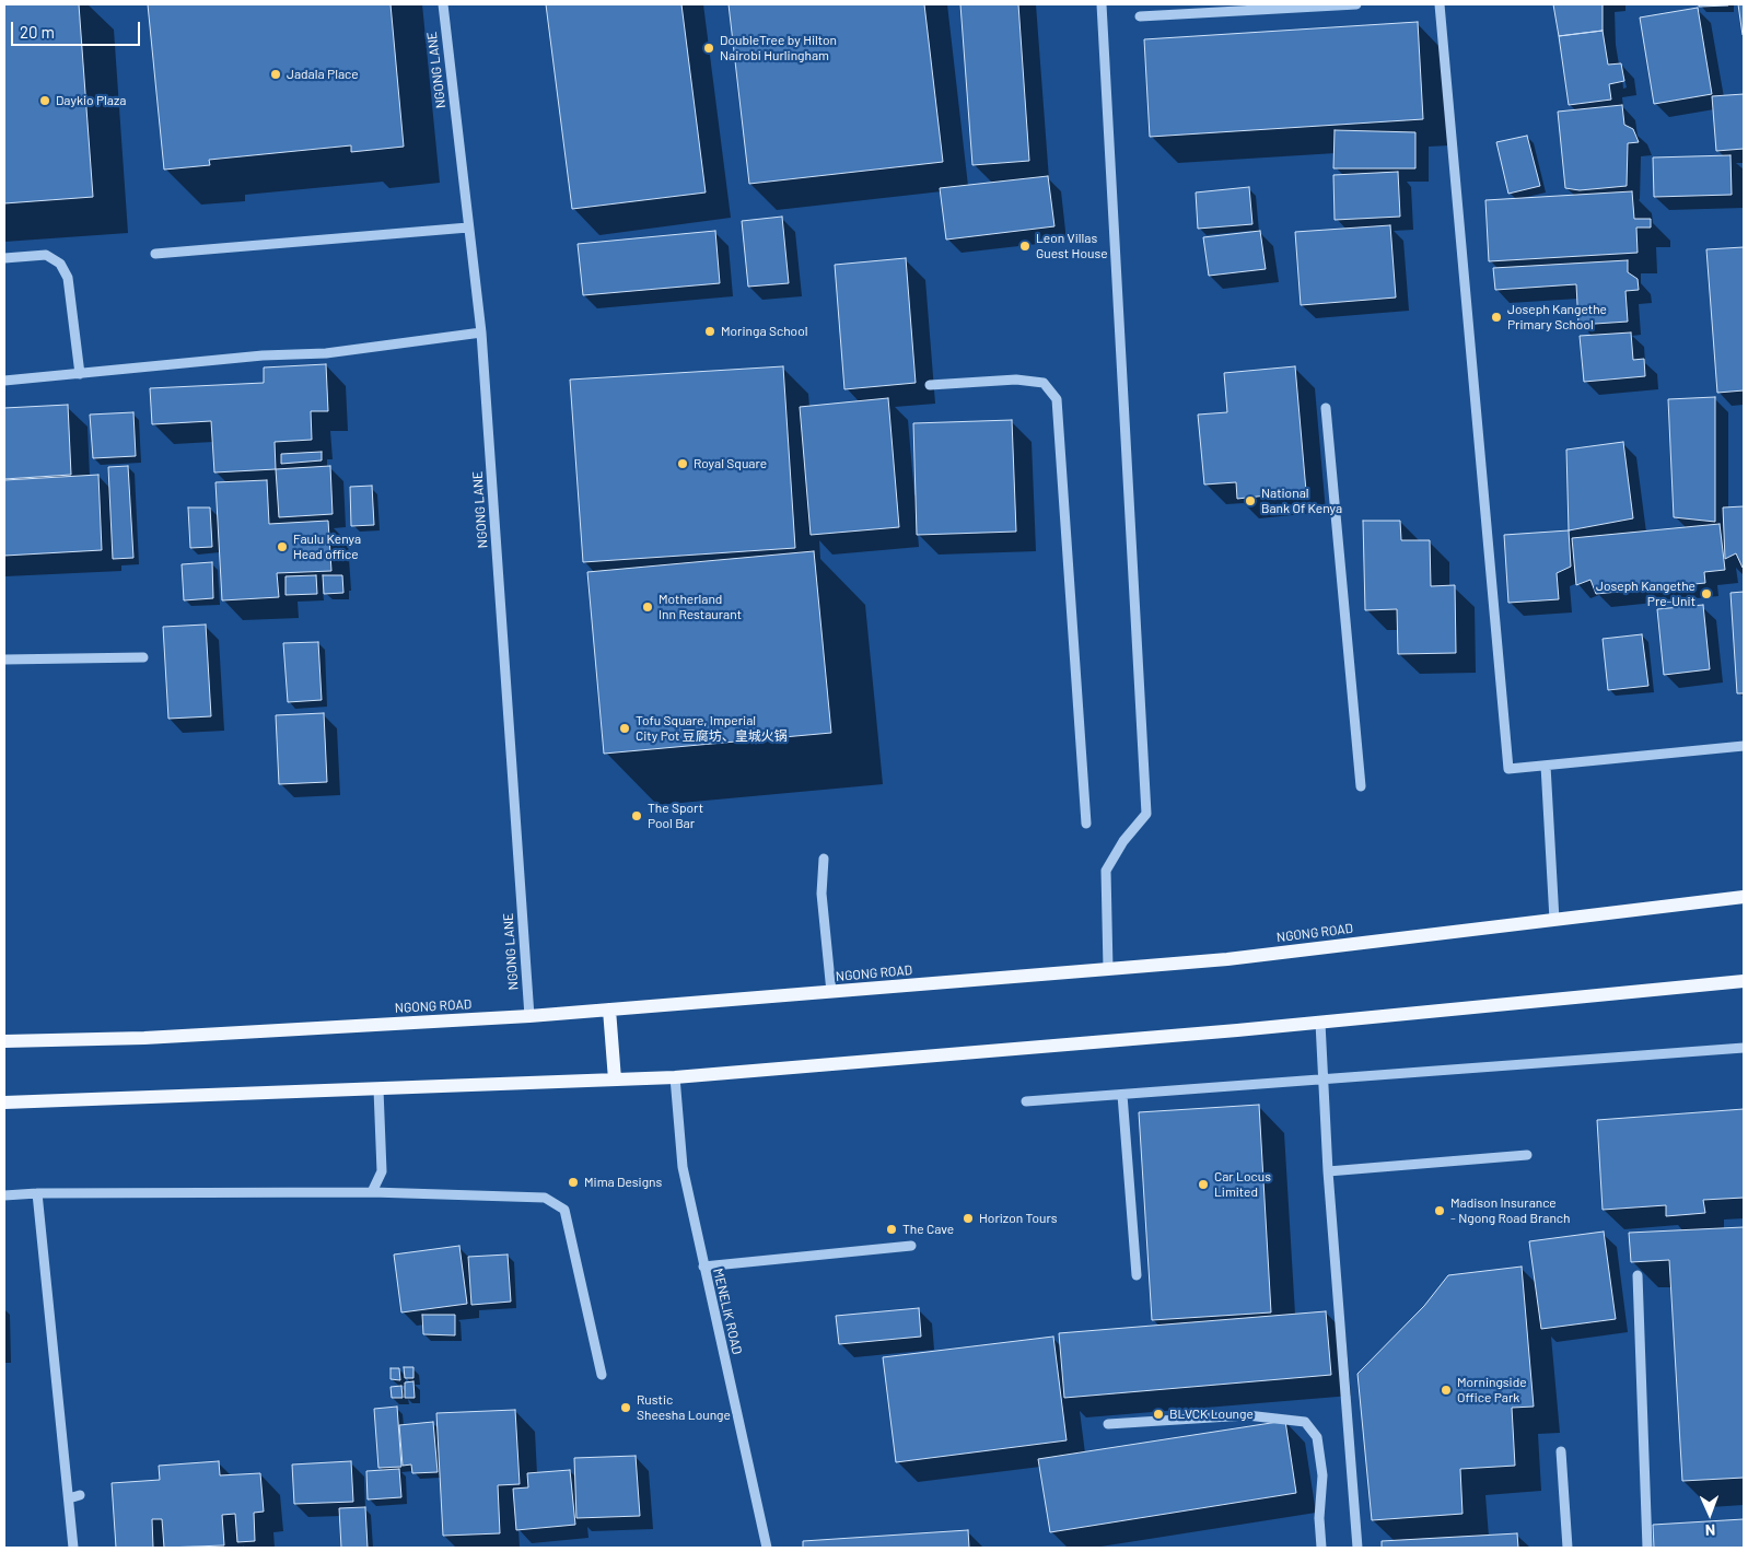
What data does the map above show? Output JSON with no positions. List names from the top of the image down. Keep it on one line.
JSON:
{"streets":{"main road":["NGONG ROAD"],"street":["NGONG LANE","MENELIK ROAD"]},"crossings":[["NGONG LANE","NGONG ROAD"]],"places":["DoubleTree by Hilton Nairobi Hurlingham","Jadala Place","Daykio Plaza","Leon Villas Guest House","Joseph Kangethe Primary School","Moringa School","Royal Square","National Bank Of Kenya","Faulu Kenya Head office","Joseph Kangethe Pre-Unit","Motherland Inn Restaurant","Tofu Square, Imperial City Pot 豆腐坊、皇城火锅","The Sport Pool Bar","Mima Designs","Car Locus Limited","Madison Insurance - Ngong Road Branch","Horizon Tours","The Cave","Morningside Office Park","Rustic Sheesha Lounge","BLVCK Lounge"],"scale_bar":"20 m","north":"bottom"}
